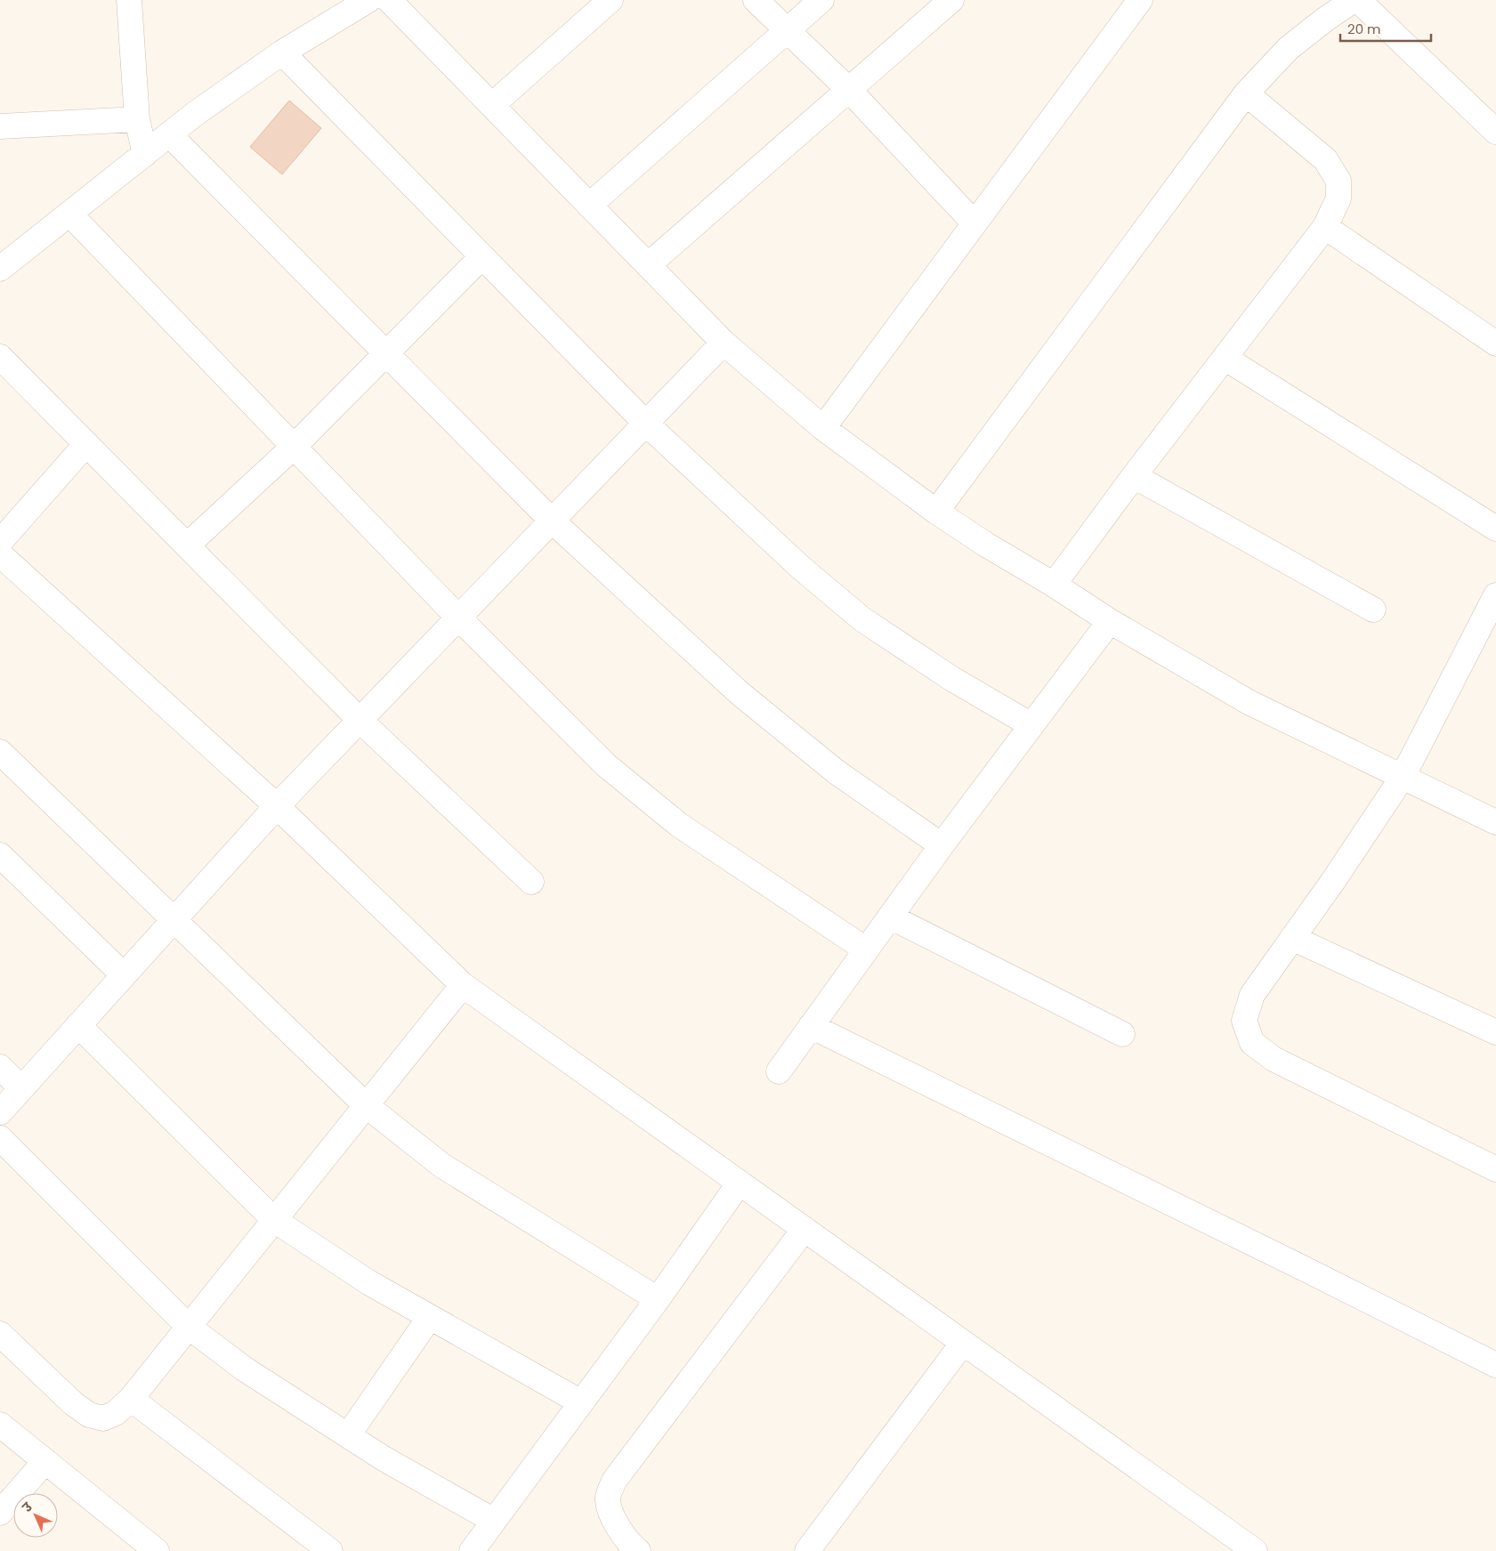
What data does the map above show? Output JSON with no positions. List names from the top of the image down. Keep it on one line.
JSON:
{"scale_bar":"20 m","north":"top left"}
